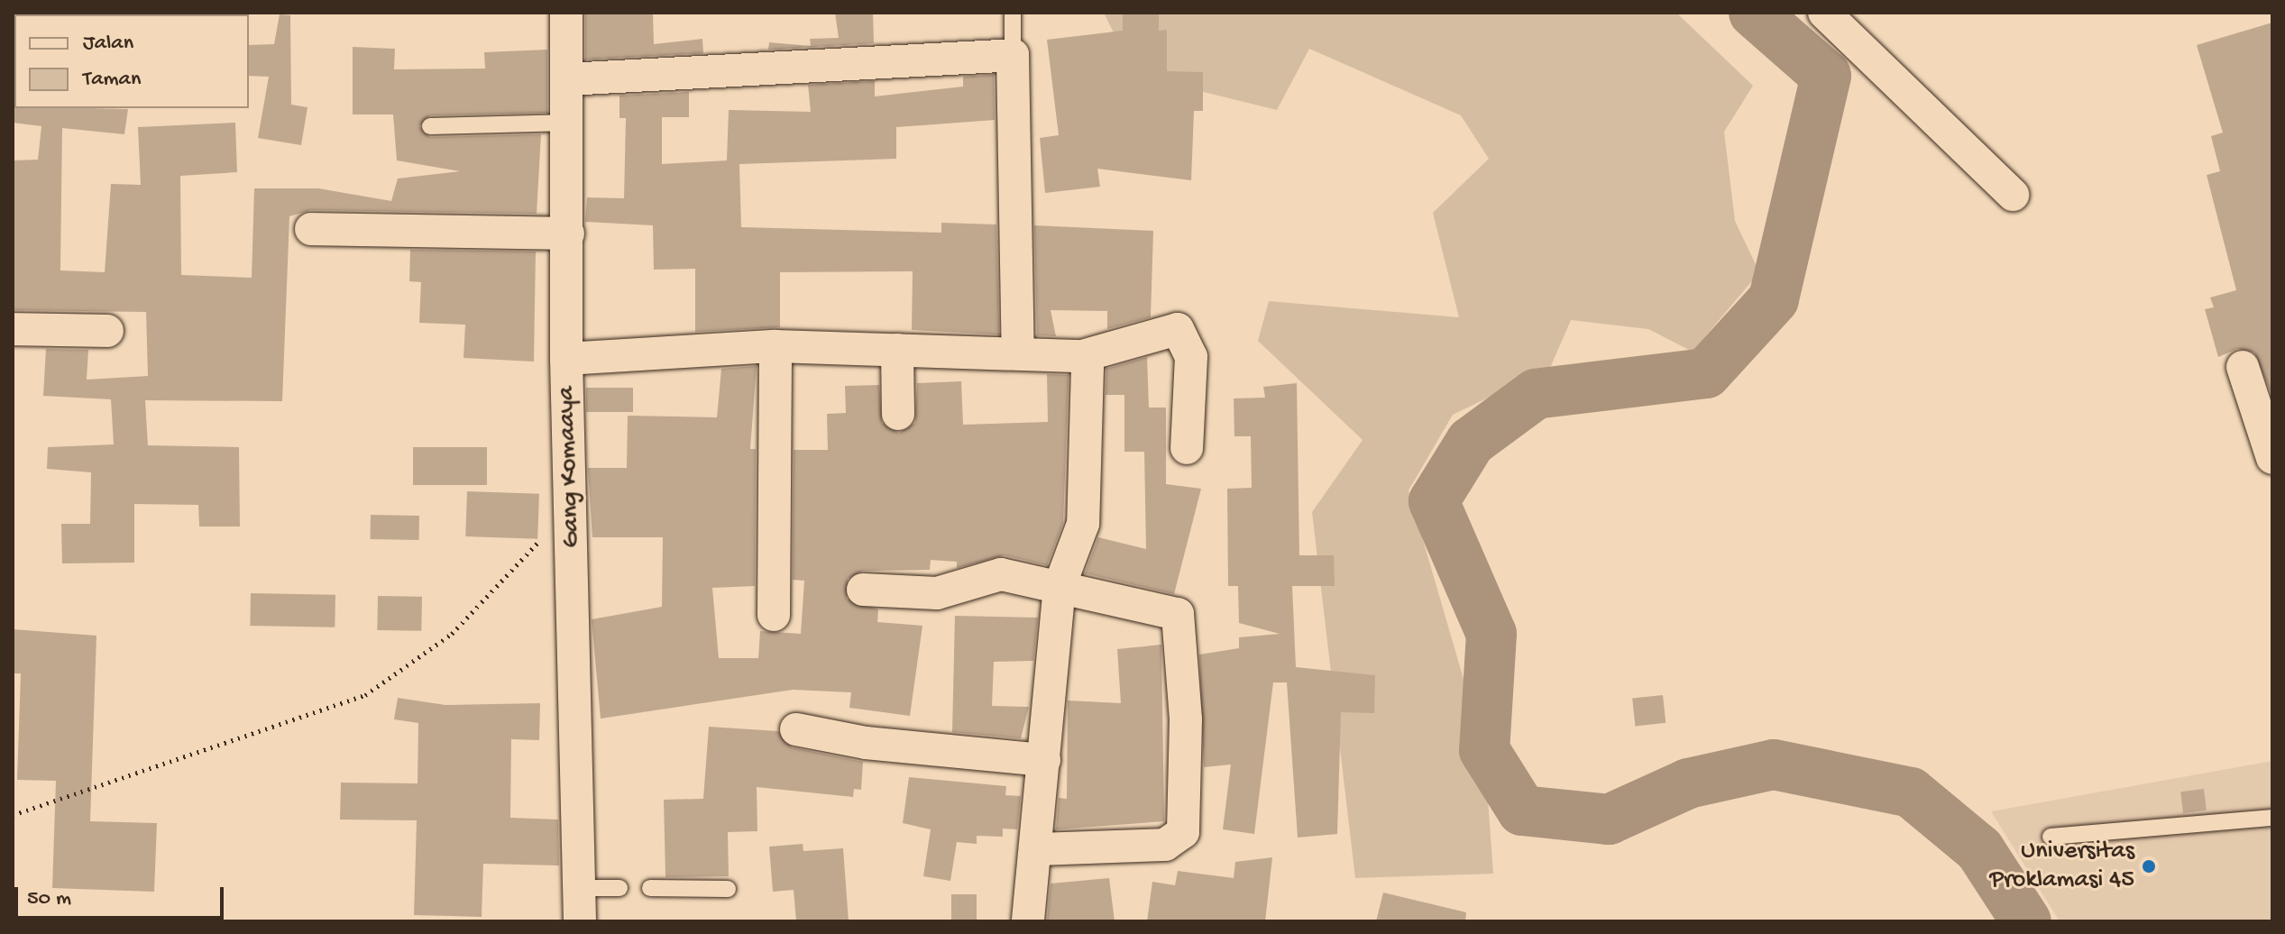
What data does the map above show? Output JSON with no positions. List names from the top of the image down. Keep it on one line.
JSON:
{"streets":{"street":["Gang Komaaya"]},"places":["Universitas Proklamasi 45"],"legend":["Jalan","Taman"],"scale_bar":"50 m"}
